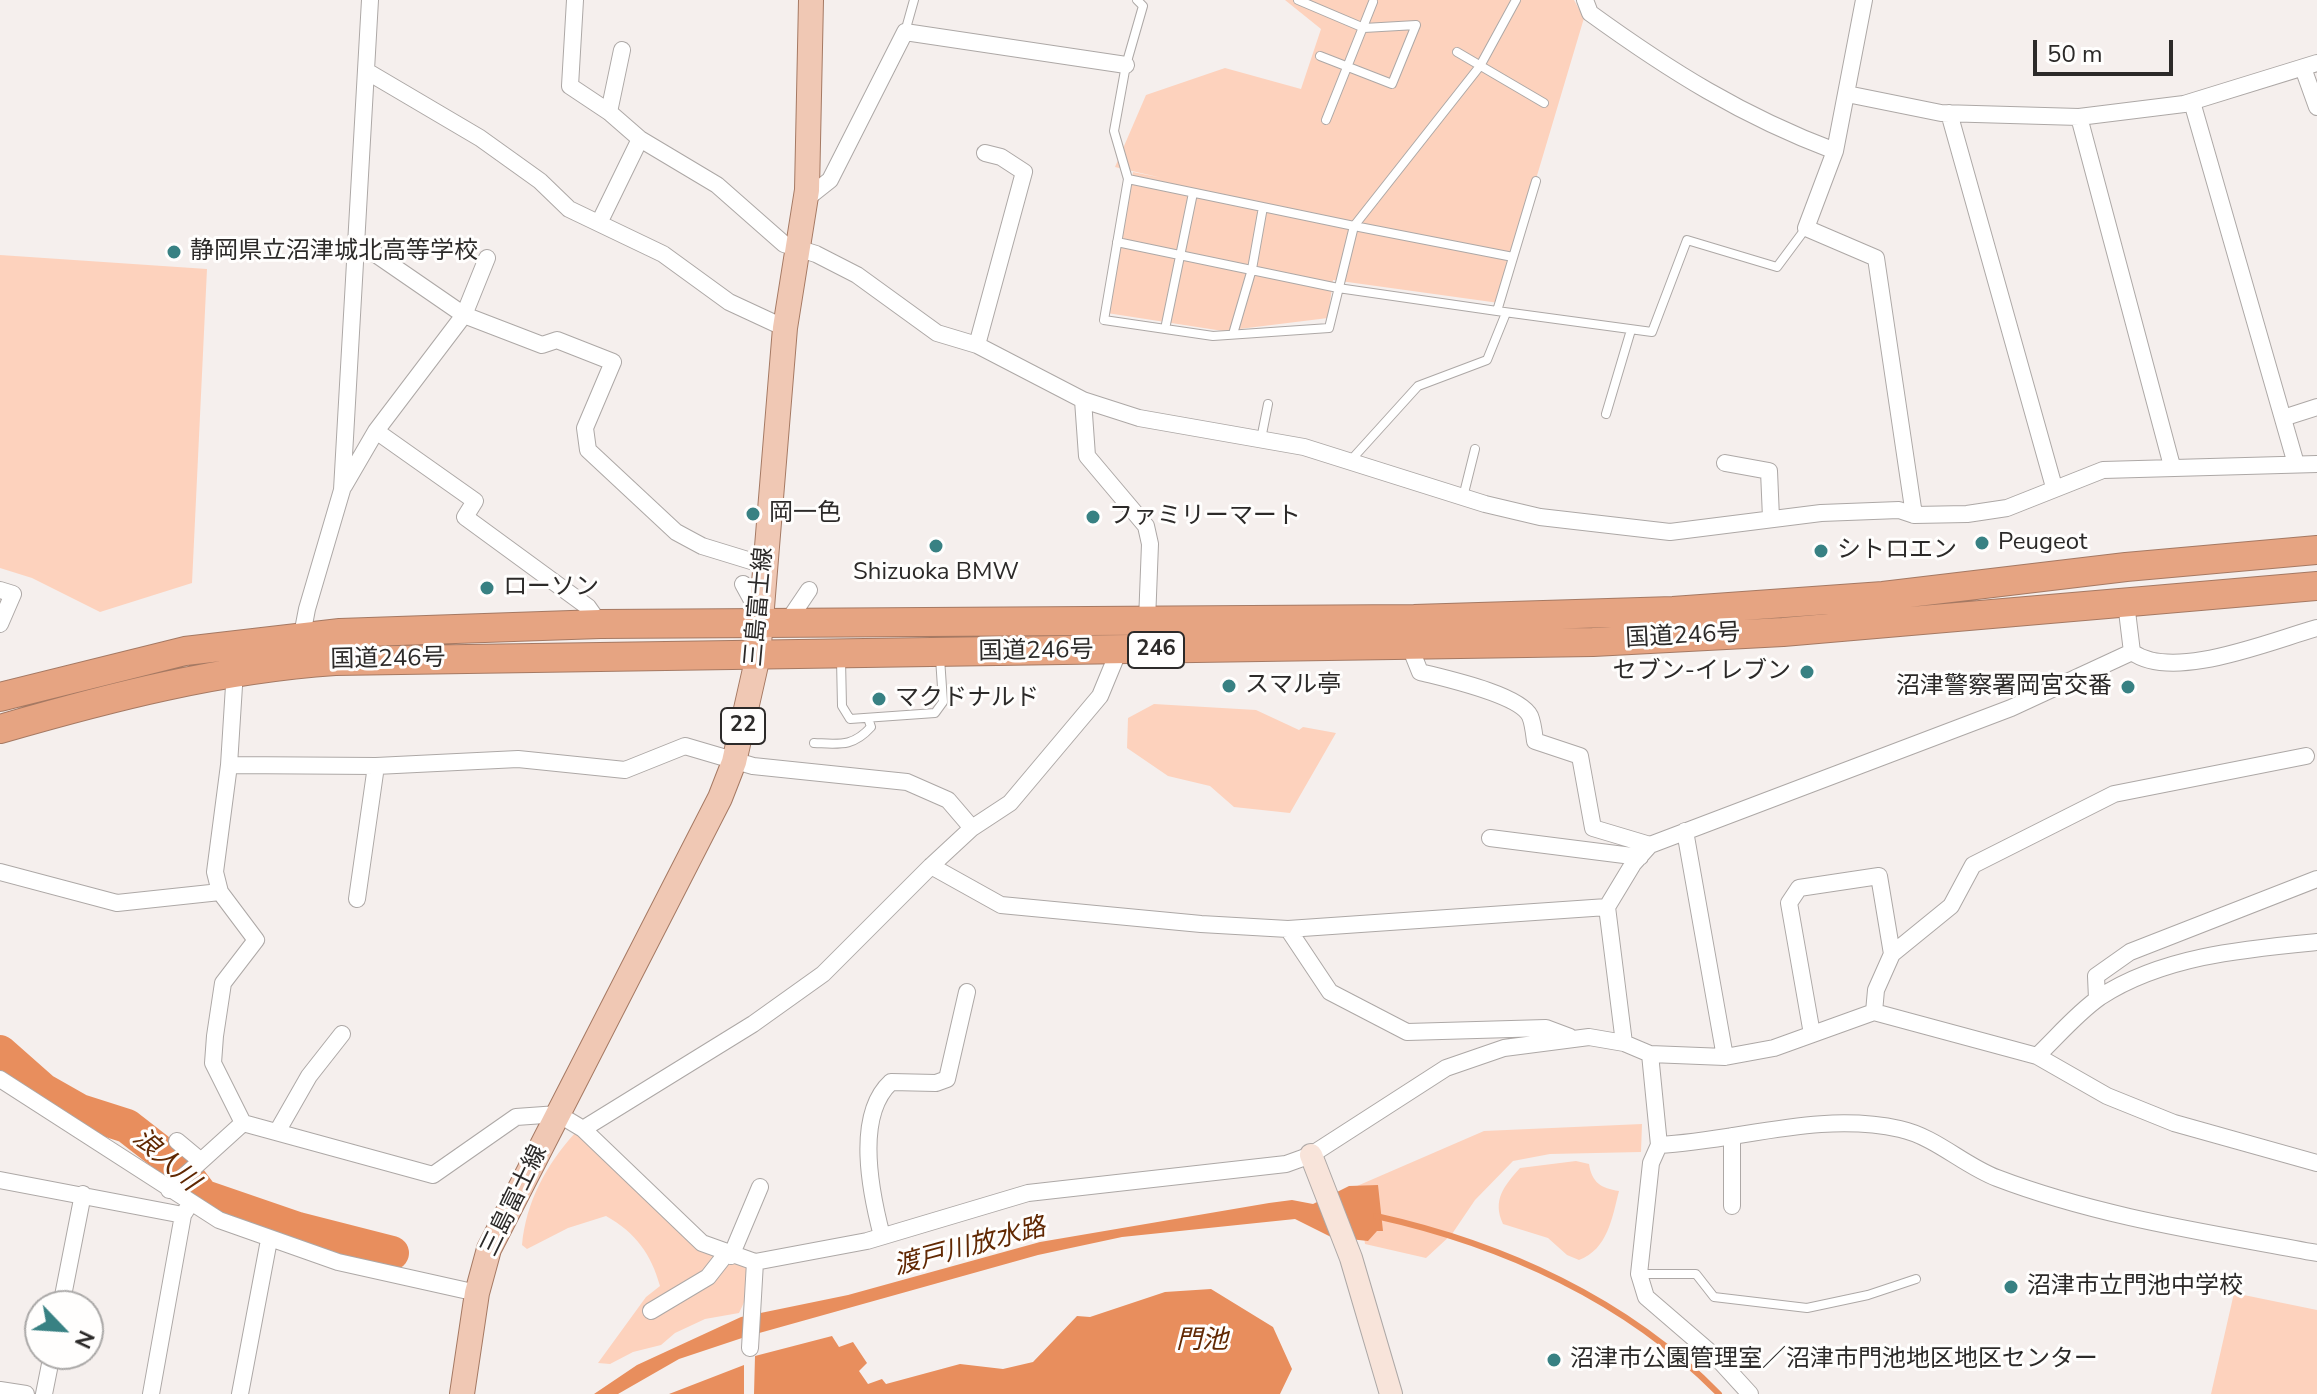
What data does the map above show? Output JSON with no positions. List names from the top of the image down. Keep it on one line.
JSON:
{"streets":{"highway":["国道246号","246"],"main road":["三島富士線","22"]},"crossings":[["三島富士線","国道246号"],["国道246号","246"]],"water":["浪人川","渡戸川放水路","門池"],"places":["静岡県立沼津城北高等学校","岡一色","ファミリーマート","Peugeot","Shizuoka BMW","シトロエン","ローソン","セブン-イレブン","スマル亭","沼津警察署岡宮交番","マクドナルド","沼津市立門池中学校","沼津市公園管理室／沼津市門池地区地区センター"],"scale_bar":"50 m","north":"bottom right"}
